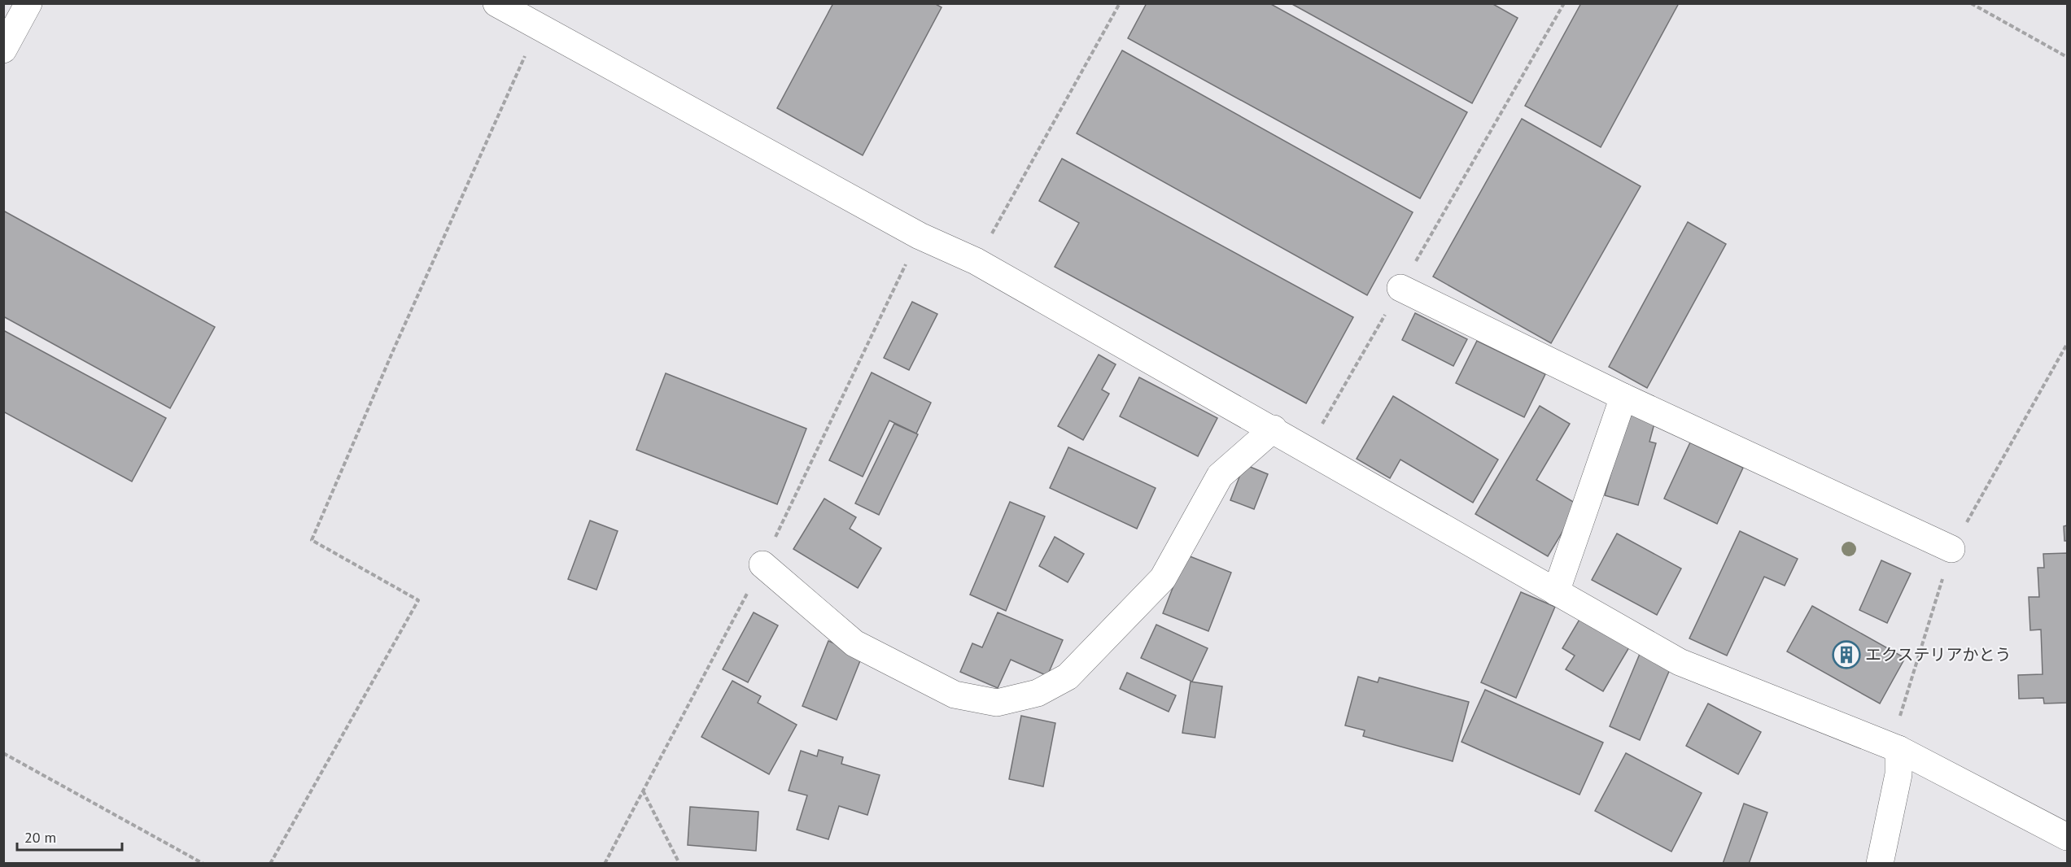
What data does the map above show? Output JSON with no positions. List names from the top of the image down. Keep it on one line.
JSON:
{"places":{"building":["エクステリアかとう"]},"scale_bar":"20 m"}
